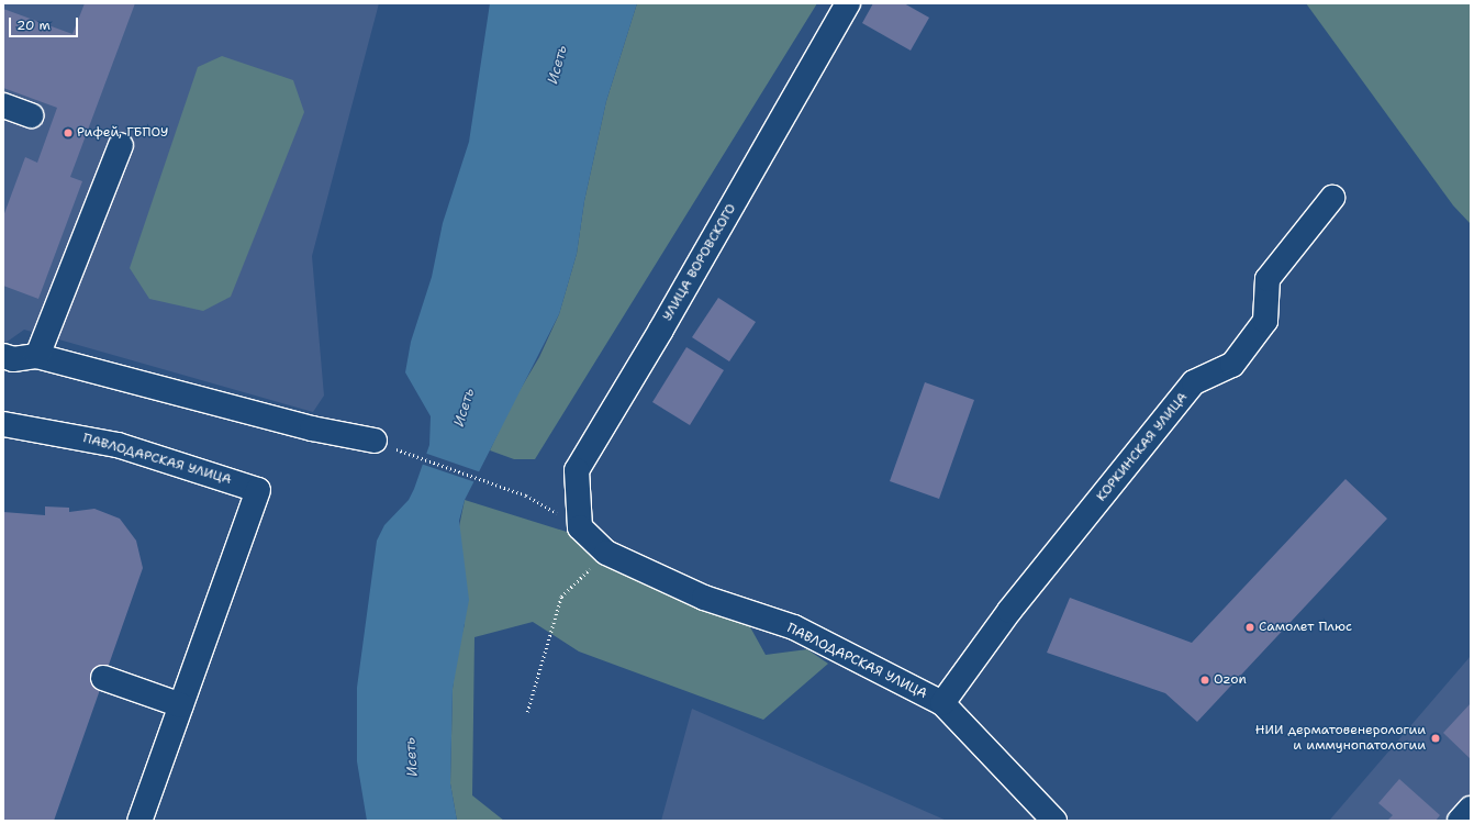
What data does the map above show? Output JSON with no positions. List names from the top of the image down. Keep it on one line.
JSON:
{"streets":{"street":["УЛИЦА ВОРОВСКОГО","КОРКИНСКАЯ УЛИЦА","ПАВЛОДАРСКАЯ УЛИЦА"]},"crossings":[["УЛИЦА ВОРОВСКОГО","ПАВЛОДАРСКАЯ УЛИЦА"],["КОРКИНСКАЯ УЛИЦА","ПАВЛОДАРСКАЯ УЛИЦА"]],"water":["Исеть"],"places":["Рифей, ГБПОУ","Самолет Плюс","Ozon","НИИ дерматовенерологии и иммунопатологии"],"scale_bar":"20 m"}
